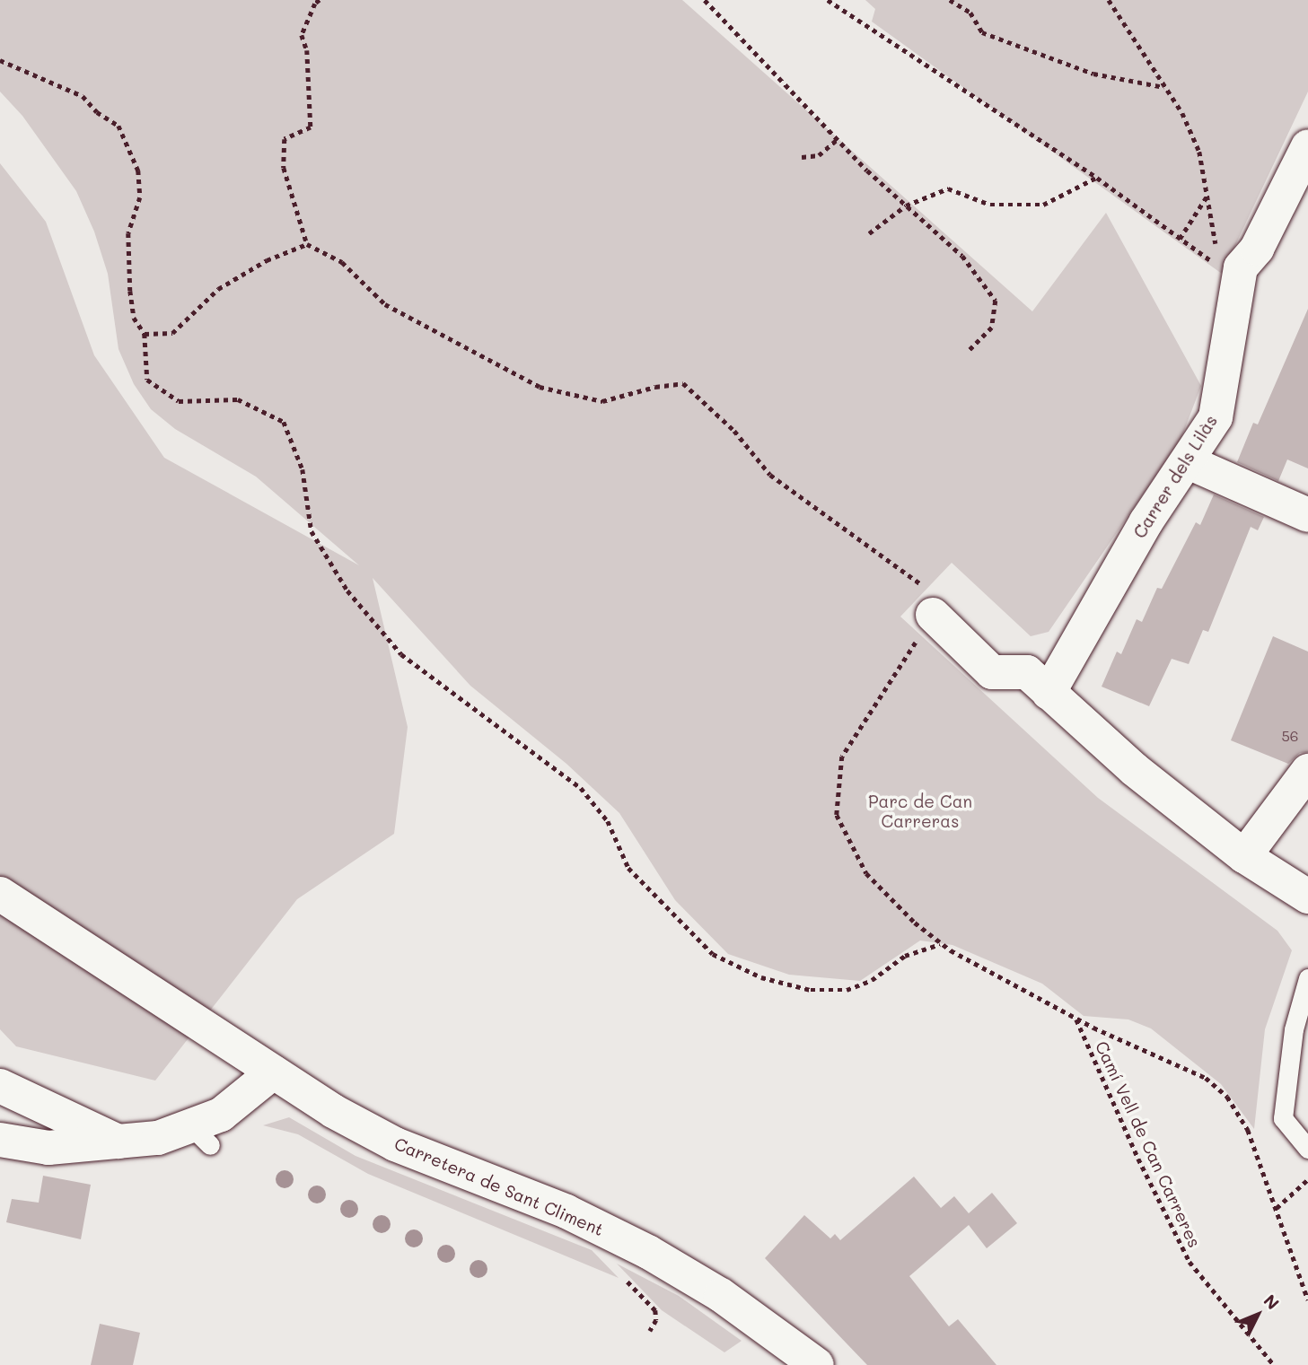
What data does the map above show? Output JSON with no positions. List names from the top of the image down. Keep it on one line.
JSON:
{"streets":{"street":["Carrer dels Lilàs","Carretera de Sant Climent"],"path":["Camí Vell de Can Carreres"]},"parks":["Parc de Can Carreras"],"house_numbers":["56"],"north":"top right"}
